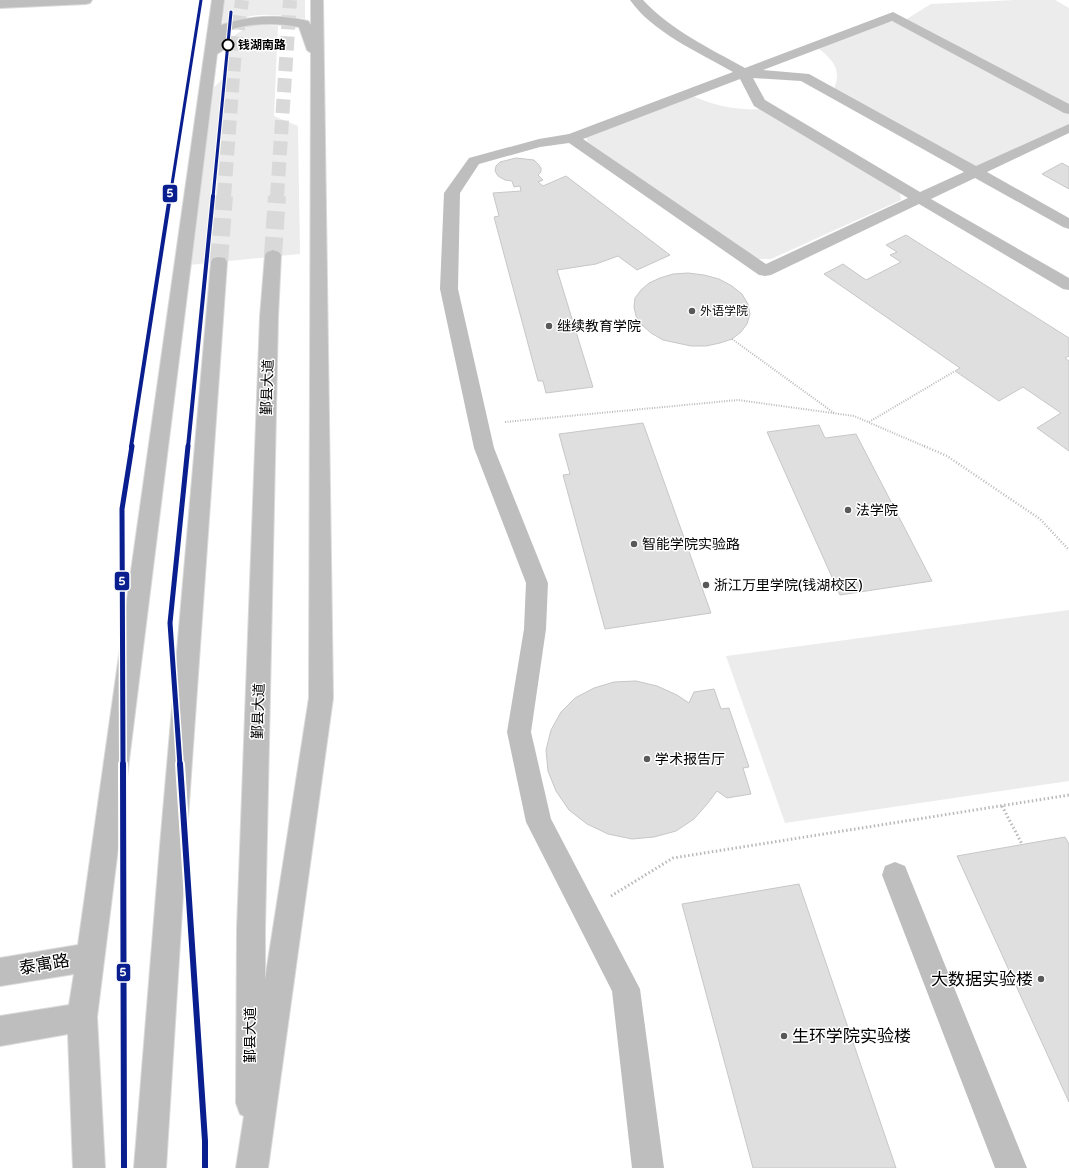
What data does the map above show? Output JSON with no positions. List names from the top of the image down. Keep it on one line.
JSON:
{"streets":{"main road":["鄞县大道","泰寓路"]},"places":["钱湖南路","外语学院","继续教育学院","法学院","智能学院实验路","浙江万里学院(钱湖校区)","学术报告厅","大数据实验楼","生环学院实验楼"],"lines":["transit line 5"]}
